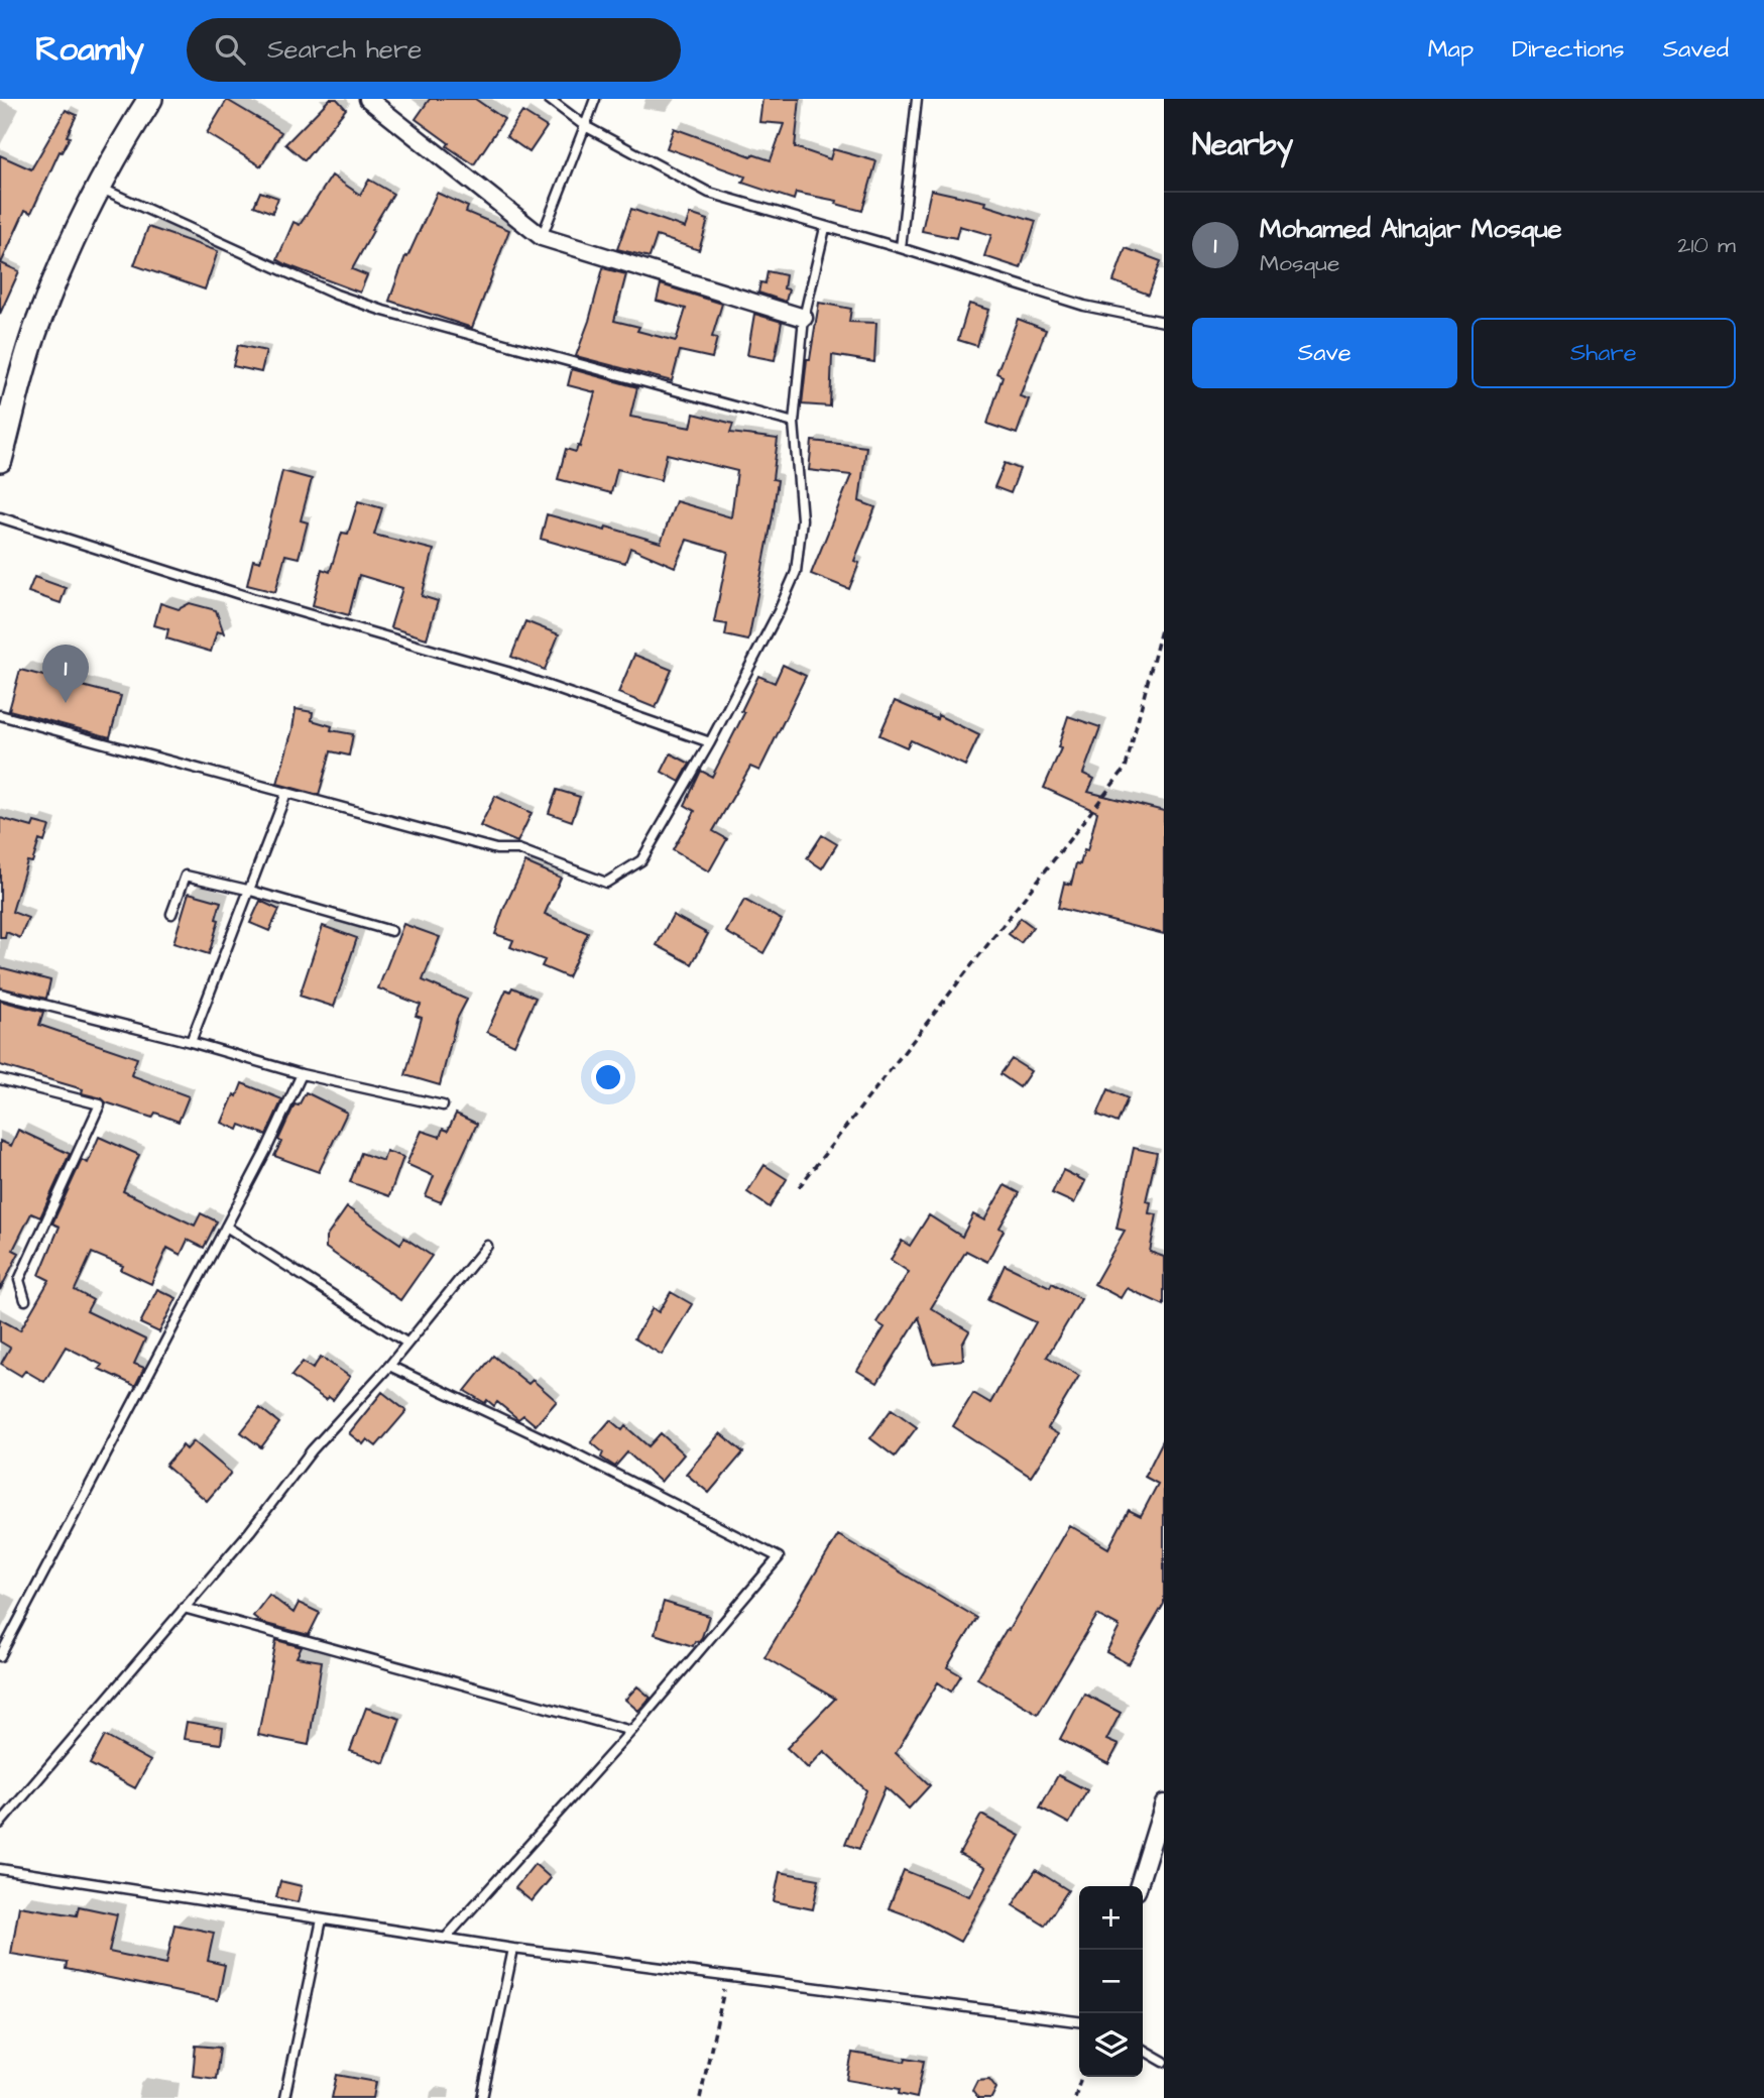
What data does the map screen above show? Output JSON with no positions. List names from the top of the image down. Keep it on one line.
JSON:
{"page":{"header":"Roamly","search":"Search here","nav":["Map","Directions","Saved"],"heading":"Nearby","list":[{"mark":"1","name":"Mohamed Alnajar Mosque","note":"Mosque","value":"210 m"}],"buttons":["Save","Share"],"pins":"1","map_buttons":["+","−"]}}
